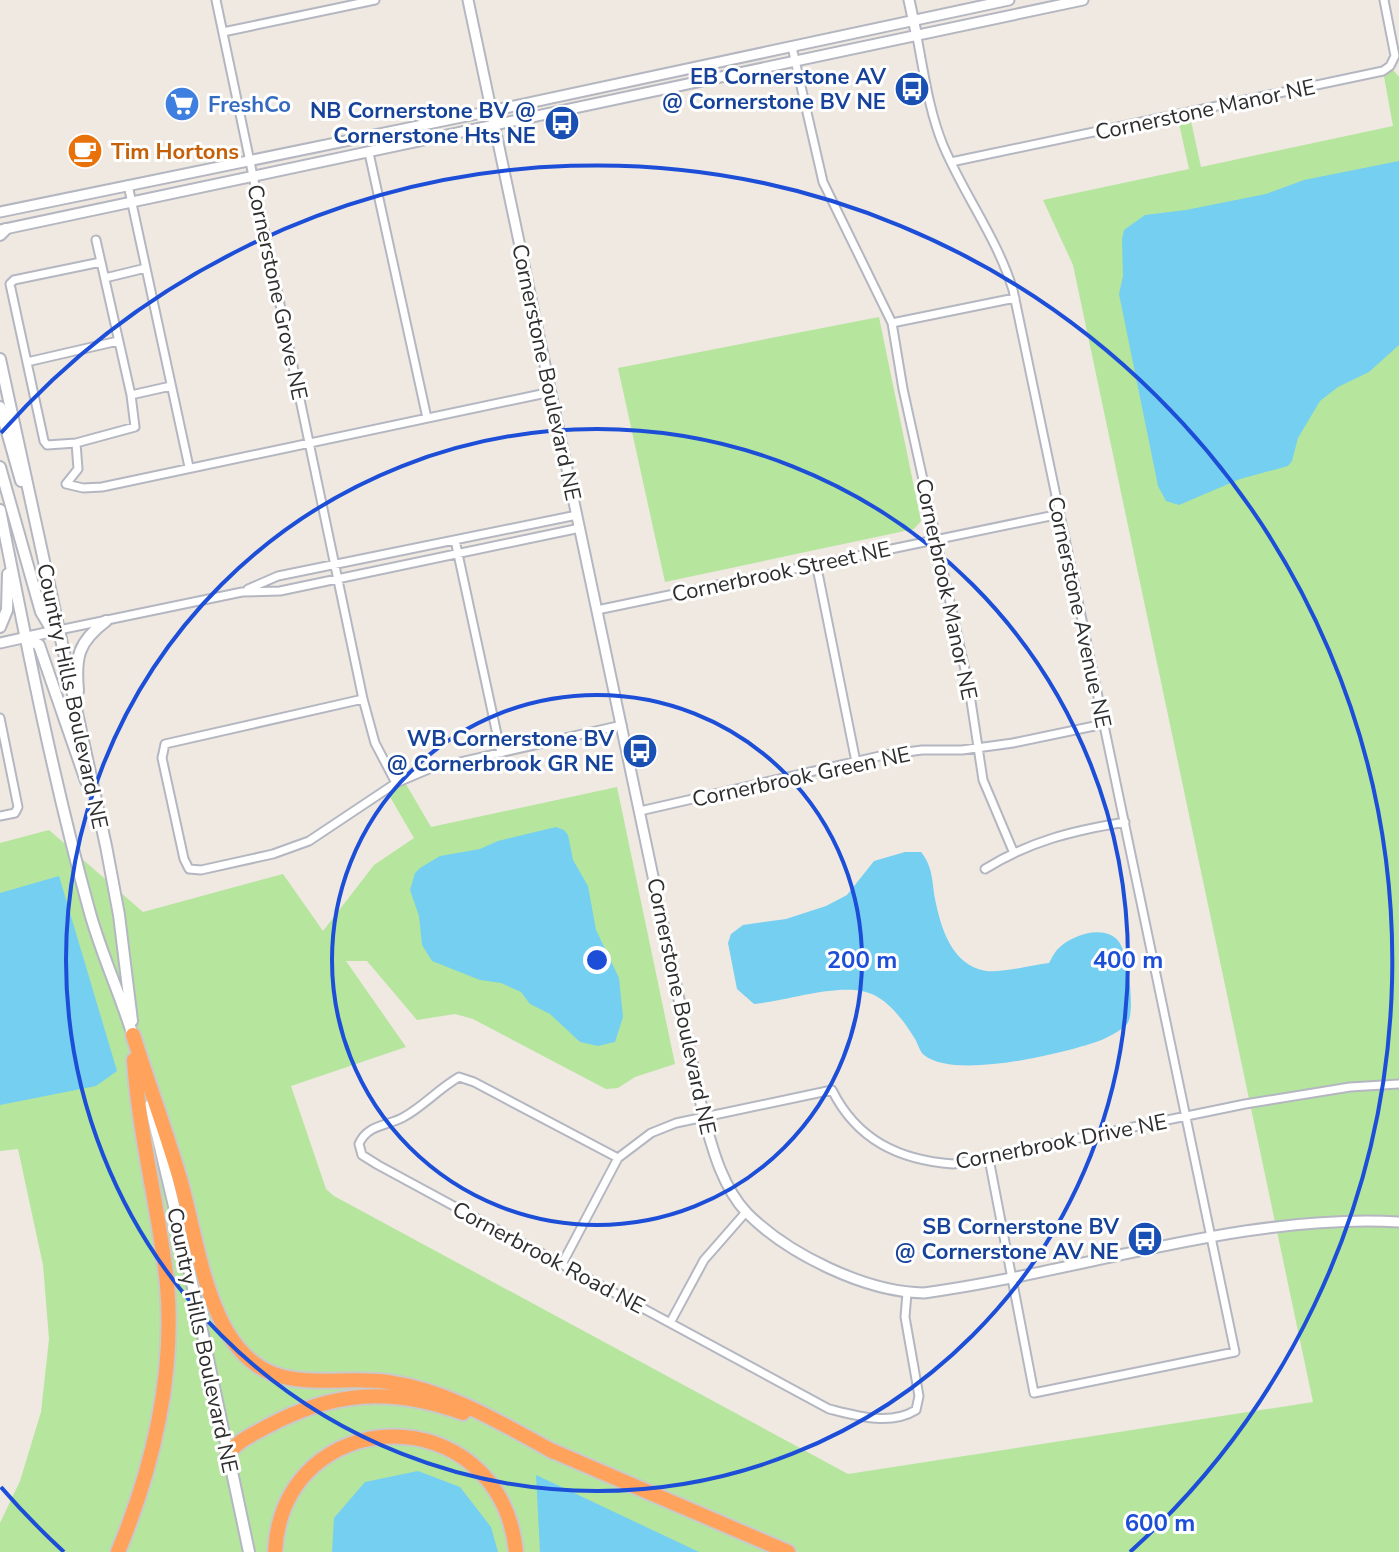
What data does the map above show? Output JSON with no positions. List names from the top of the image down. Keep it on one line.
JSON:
{"streets":{"main road":["Country Hills Boulevard NE"],"street":["Cornerstone Manor NE","Cornerstone Grove NE","Cornerstone Boulevard NE","Cornerbrook Street NE","Cornerbrook Manor NE","Cornerstone Avenue NE","Cornerbrook Green NE","Cornerbrook Drive NE","Cornerbrook Road NE"]},"crossings":[["Cornerstone Manor NE","Cornerstone Avenue NE"],["Cornerstone Boulevard NE","Cornerbrook Street NE"],["Cornerstone Boulevard NE","Cornerstone Avenue NE"],["Cornerstone Boulevard NE","Cornerbrook Green NE"],["Cornerstone Boulevard NE","Cornerbrook Drive NE"],["Cornerstone Boulevard NE","Cornerbrook Road NE"],["Cornerbrook Street NE","Cornerbrook Manor NE"],["Cornerbrook Street NE","Cornerstone Avenue NE"],["Cornerbrook Manor NE","Cornerbrook Green NE"],["Cornerstone Avenue NE","Cornerbrook Green NE"],["Cornerstone Avenue NE","Cornerbrook Drive NE"],["Cornerbrook Drive NE","Cornerbrook Road NE"]],"places":{"bus stop":["EB Cornerstone AV @ Cornerstone BV NE","NB Cornerstone BV @ Cornerstone Hts NE","WB Cornerstone BV @ Cornerbrook GR NE","SB Cornerstone BV @ Cornerstone AV NE"],"supermarket":["FreshCo"],"cafe":["Tim Hortons"]},"rings":["200 m","400 m","600 m"]}
